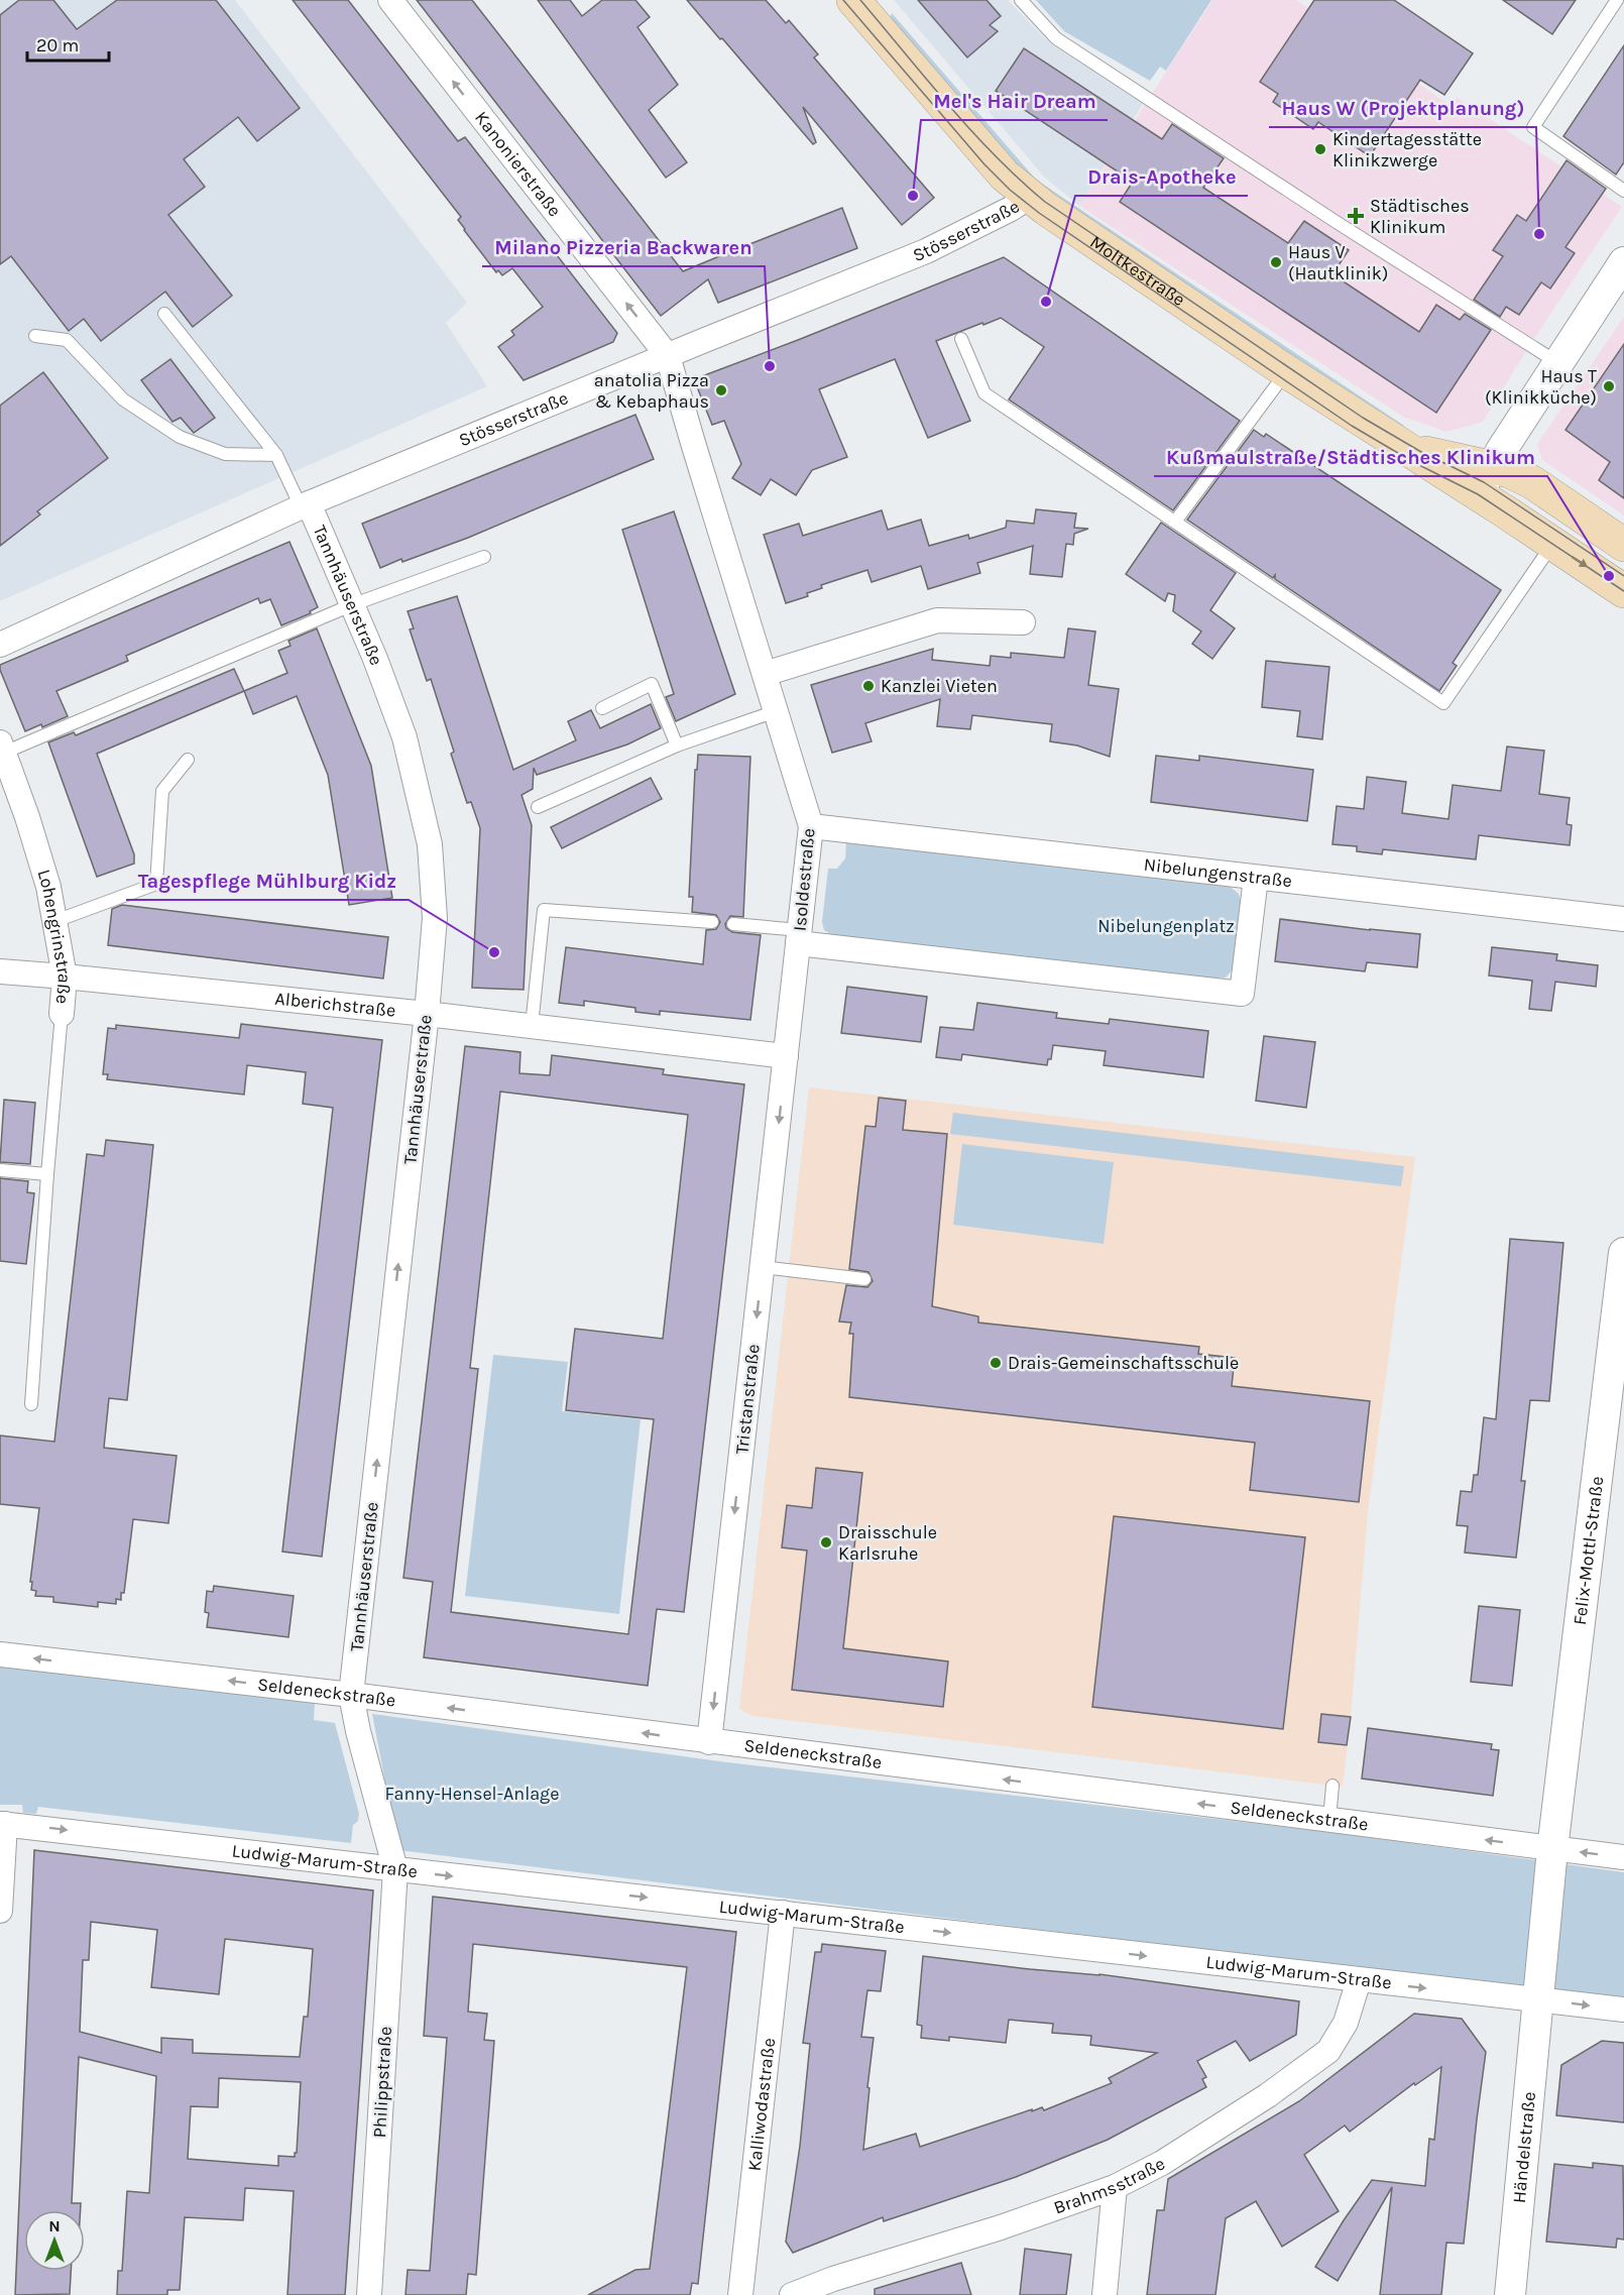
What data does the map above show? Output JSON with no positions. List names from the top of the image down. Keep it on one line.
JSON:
{"streets":{"main road":["Moltkestraße"],"street":["Kanonierstraße","Stösserstraße","Tannhäuserstraße","Nibelungenstraße","Isoldestraße","Lohengrinstraße","Alberichstraße","Tristanstraße","Felix-Mottl-Straße","Seldeneckstraße","Ludwig-Marum-Straße","Philippstraße","Kalliwodastraße","Händelstraße","Brahmsstraße"]},"crossings":[["Kanonierstraße","Stösserstraße"],["Kanonierstraße","Isoldestraße"],["Stösserstraße","Moltkestraße"],["Stösserstraße","Tannhäuserstraße"],["Stösserstraße","Isoldestraße"],["Tannhäuserstraße","Alberichstraße"],["Tannhäuserstraße","Seldeneckstraße"],["Tannhäuserstraße","Ludwig-Marum-Straße"],["Tannhäuserstraße","Philippstraße"],["Nibelungenstraße","Isoldestraße"],["Isoldestraße","Alberichstraße"],["Isoldestraße","Tristanstraße"],["Lohengrinstraße","Alberichstraße"],["Alberichstraße","Tristanstraße"],["Tristanstraße","Seldeneckstraße"],["Felix-Mottl-Straße","Seldeneckstraße"],["Ludwig-Marum-Straße","Philippstraße"],["Ludwig-Marum-Straße","Kalliwodastraße"],["Ludwig-Marum-Straße","Händelstraße"],["Ludwig-Marum-Straße","Brahmsstraße"]],"one_way":["Kanonierstraße","Tannhäuserstraße","Tristanstraße","Seldeneckstraße","Ludwig-Marum-Straße"],"parks":["Nibelungenplatz","Fanny-Hensel-Anlage"],"places":{"other":["Kindertagesstätte Klinikzwerge","Mel's Hair Dream","Haus W (Projektplanung)","Haus V (Hautklinik)","Drais-Apotheke","Milano Pizzeria Backwaren","Haus T (Klinikküche)","anatolia Pizza & Kebaphaus","Kußmaulstraße/Städtisches Klinikum","Kanzlei Vieten","Tagespflege Mühlburg Kidz","Drais-Gemeinschaftsschule","Draisschule Karlsruhe"],"health":["Städtisches Klinikum"]},"scale_bar":"20 m","north":"top"}
